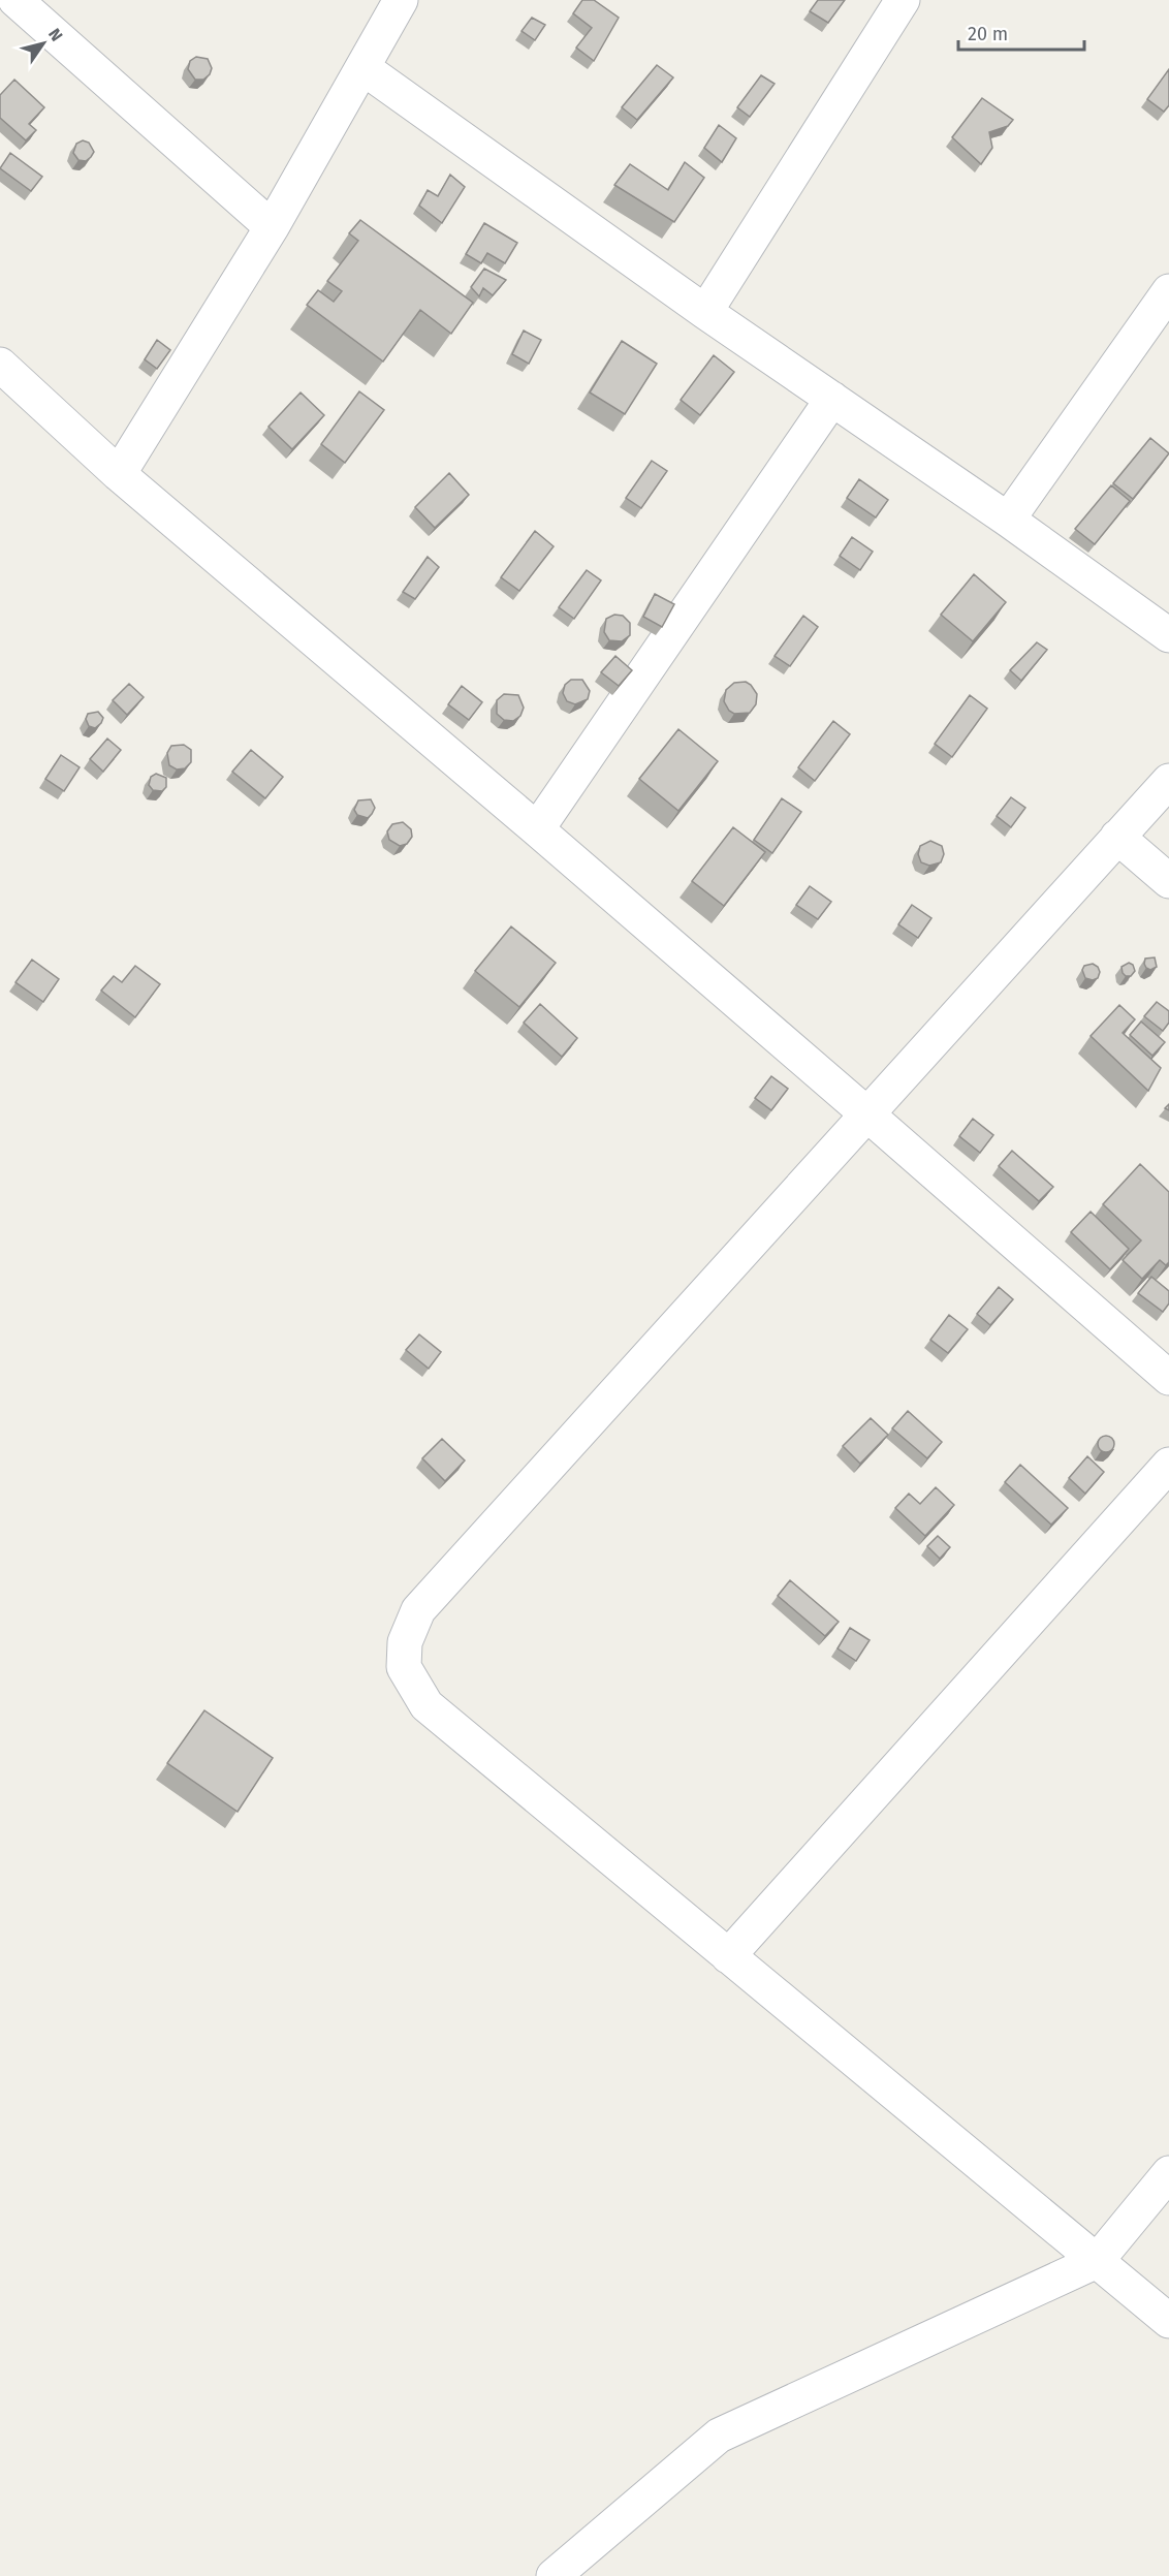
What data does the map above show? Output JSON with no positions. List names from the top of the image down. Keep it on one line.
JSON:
{"scale_bar":"20 m","north":"top right"}
